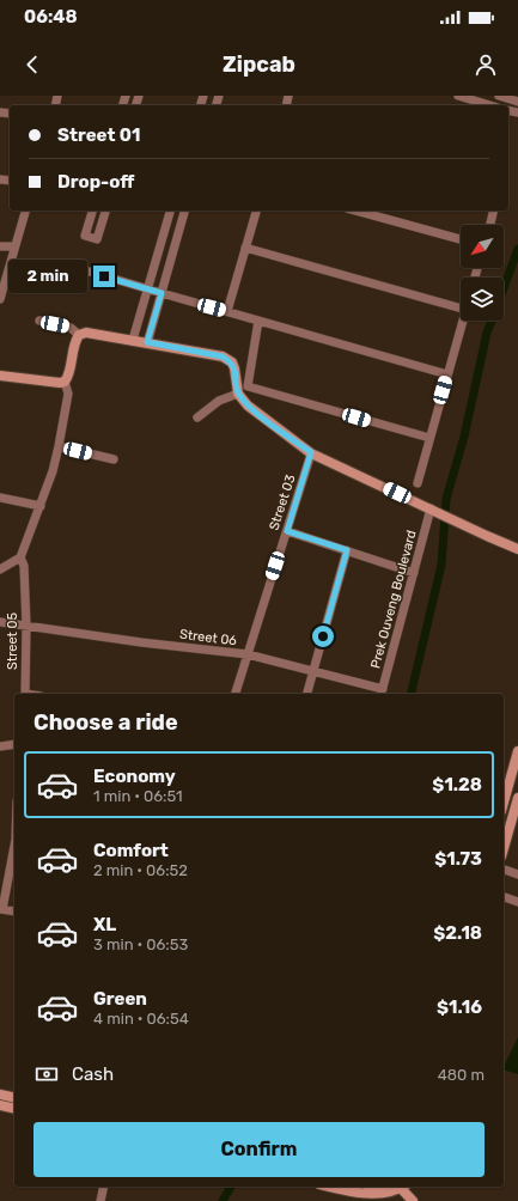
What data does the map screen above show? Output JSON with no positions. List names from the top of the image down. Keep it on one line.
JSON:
{"streets":{"street":["Street 03","Prek Ouveng Boulevard","Street 06","Street 05"]},"crossings":[["Street 03","Street 06"],["Prek Ouveng Boulevard","Street 06"],["Street 06","Street 05"]],"north":"bottom left","page":{"status":"06:48","header":"Zipcab","banner":["Street 01","Drop-off"],"bubble":"2 min","heading":"Choose a ride","list":[{"name":"Economy","note":"1 min · 06:51","value":"$1.28"},{"name":"Comfort","note":"2 min · 06:52","value":"$1.73"},{"name":"XL","note":"3 min · 06:53","value":"$2.18"},{"name":"Green","note":"4 min · 06:54","value":"$1.16"}],"pay":["Cash","480 m"],"buttons":"Confirm"}}
